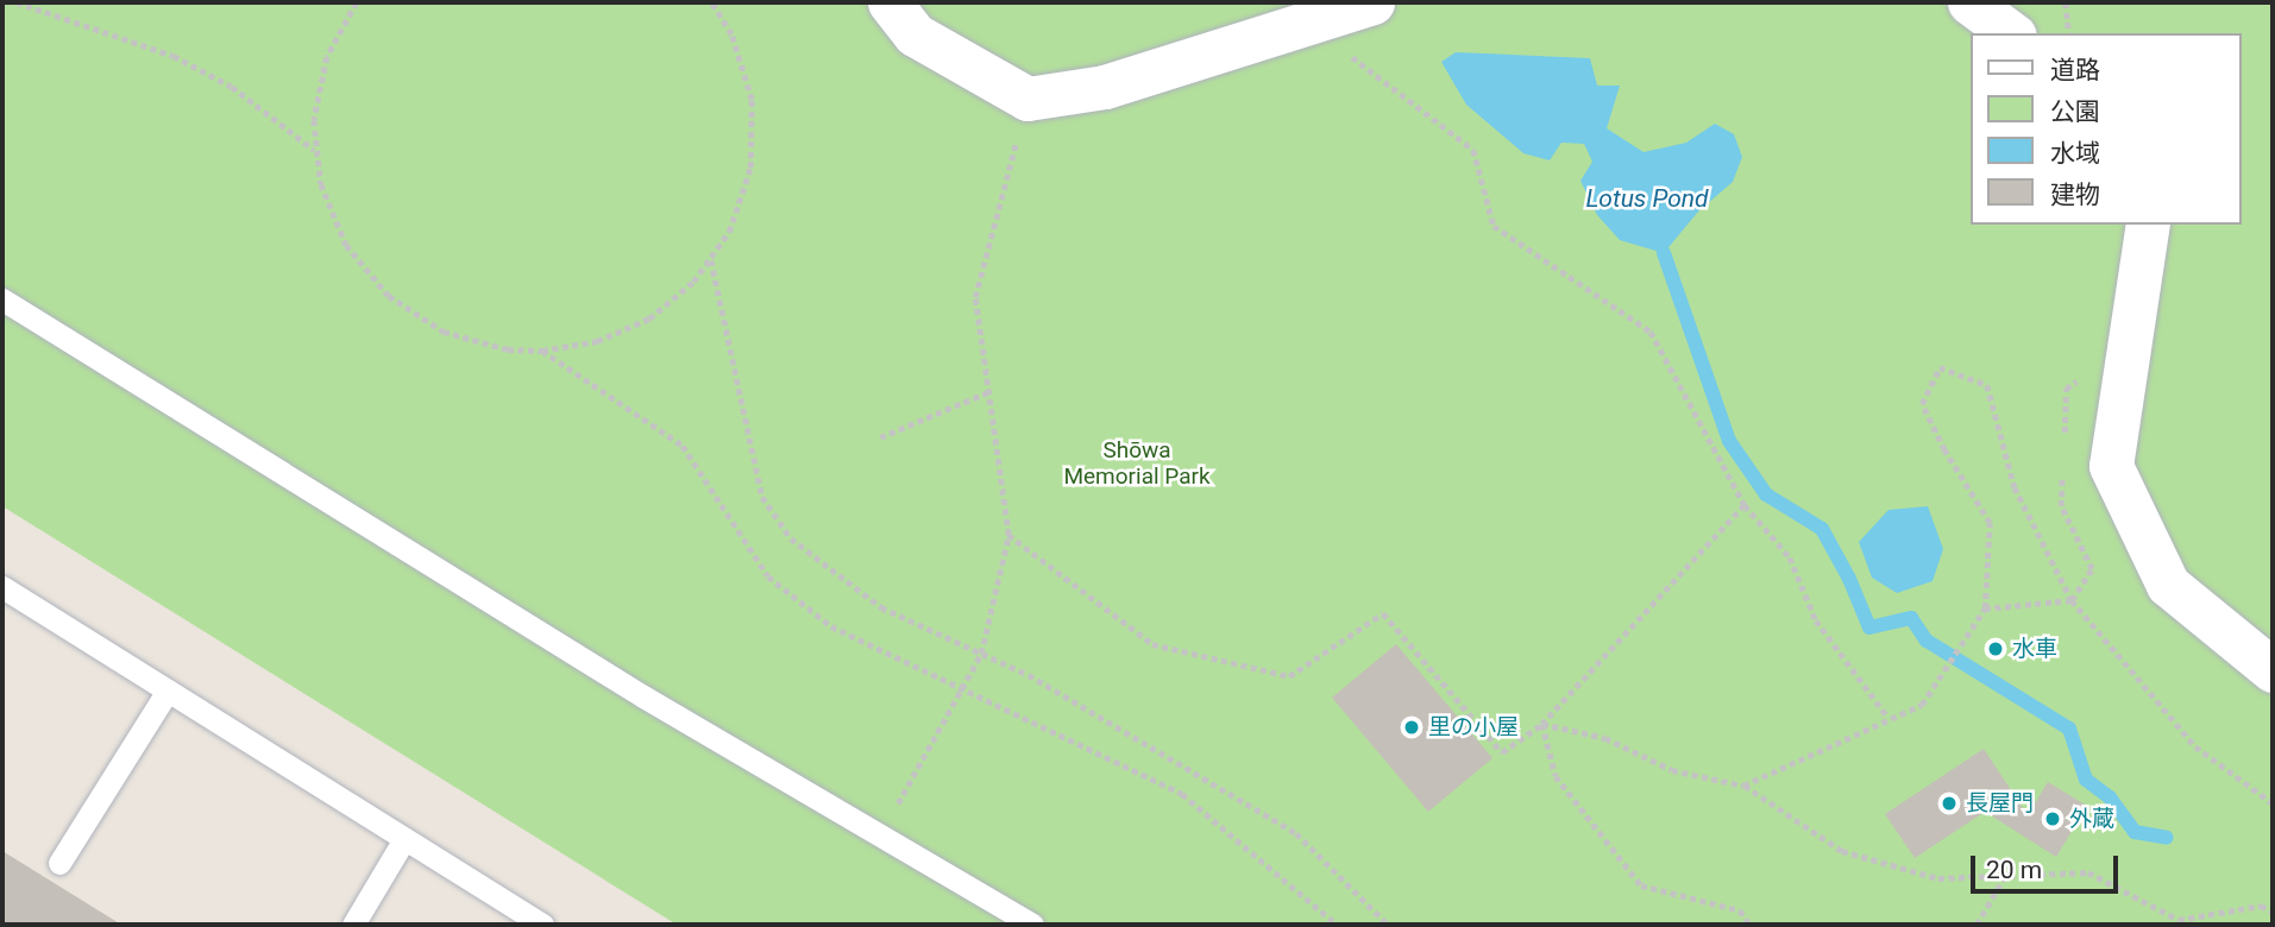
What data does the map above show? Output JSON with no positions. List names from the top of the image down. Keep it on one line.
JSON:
{"water":["Lotus Pond"],"parks":["Shōwa Memorial Park"],"places":["水車","里の小屋","長屋門","外蔵"],"legend":["道路","公園","水域","建物"],"scale_bar":"20 m"}
